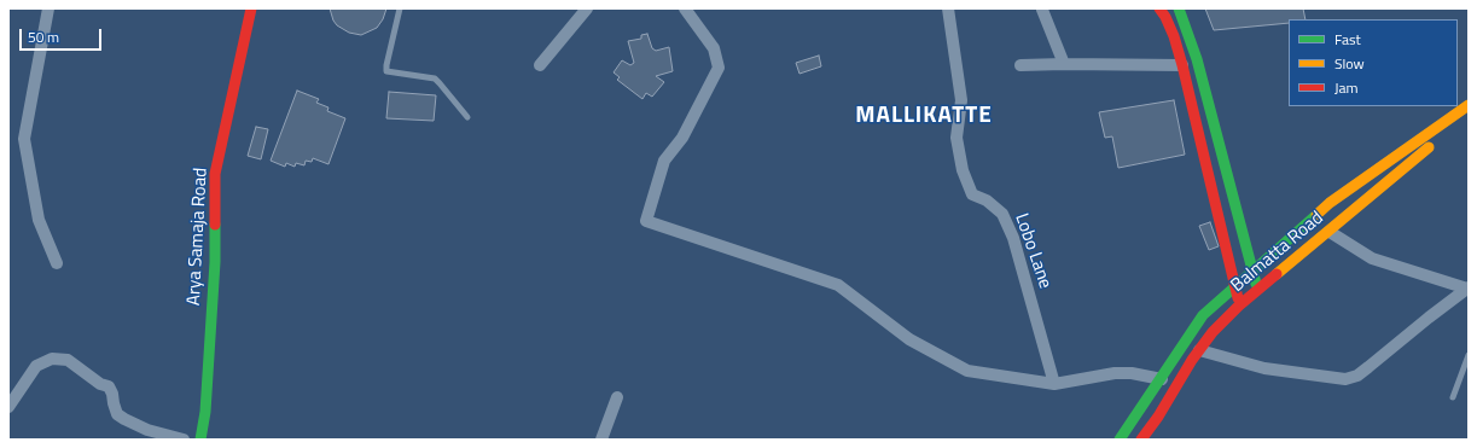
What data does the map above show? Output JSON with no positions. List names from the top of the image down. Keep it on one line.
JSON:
{"streets":{"street":["Arya Samaja Road","Lobo Lane","Balmatta Road"]},"districts":["MALLIKATTE"],"legend":["Fast","Slow","Jam"],"scale_bar":"50 m"}
